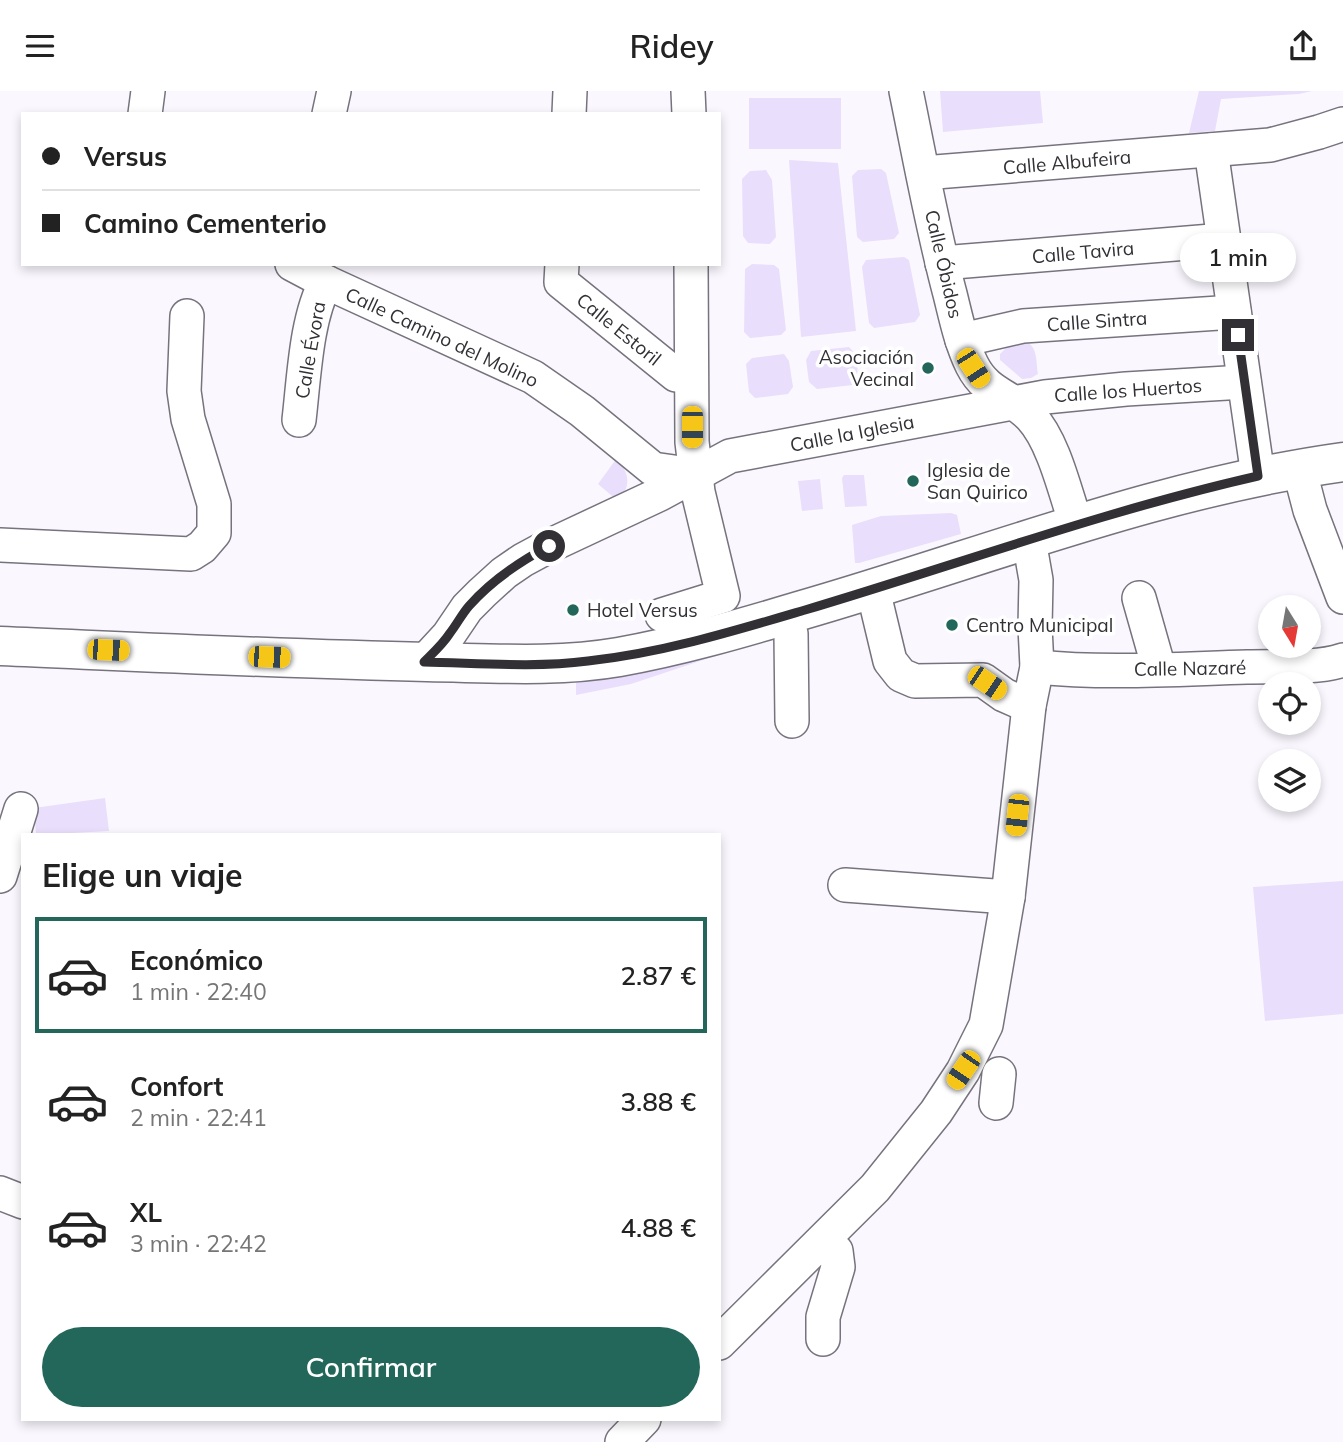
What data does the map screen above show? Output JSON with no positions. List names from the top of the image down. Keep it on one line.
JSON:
{"streets":{"street":["Calle Albufeira","Calle Tavira","Calle Óbidos","Calle Sintra","Calle Estoril","Calle Camino del Molino","Calle Évora","Calle los Huertos","Calle la Iglesia","Calle Nazaré"]},"crossings":[["Calle Albufeira","Calle Óbidos"],["Calle Tavira","Calle Óbidos"],["Calle Óbidos","Calle Sintra"],["Calle Óbidos","Calle los Huertos"],["Calle Óbidos","Calle la Iglesia"],["Calle Camino del Molino","Calle Évora"],["Calle Camino del Molino","Calle la Iglesia"],["Calle los Huertos","Calle la Iglesia"]],"places":["Asociación Vecinal","Iglesia de San Quirico","Hotel Versus","Centro Municipal"],"north":"bottom","page":{"header":"Ridey","banner":["Versus","Camino Cementerio"],"bubble":"1 min","heading":"Elige un viaje","list":[{"name":"Económico","note":"1 min · 22:40","value":"2.87 €"},{"name":"Confort","note":"2 min · 22:41","value":"3.88 €"},{"name":"XL","note":"3 min · 22:42","value":"4.88 €"}],"buttons":"Confirmar"}}
